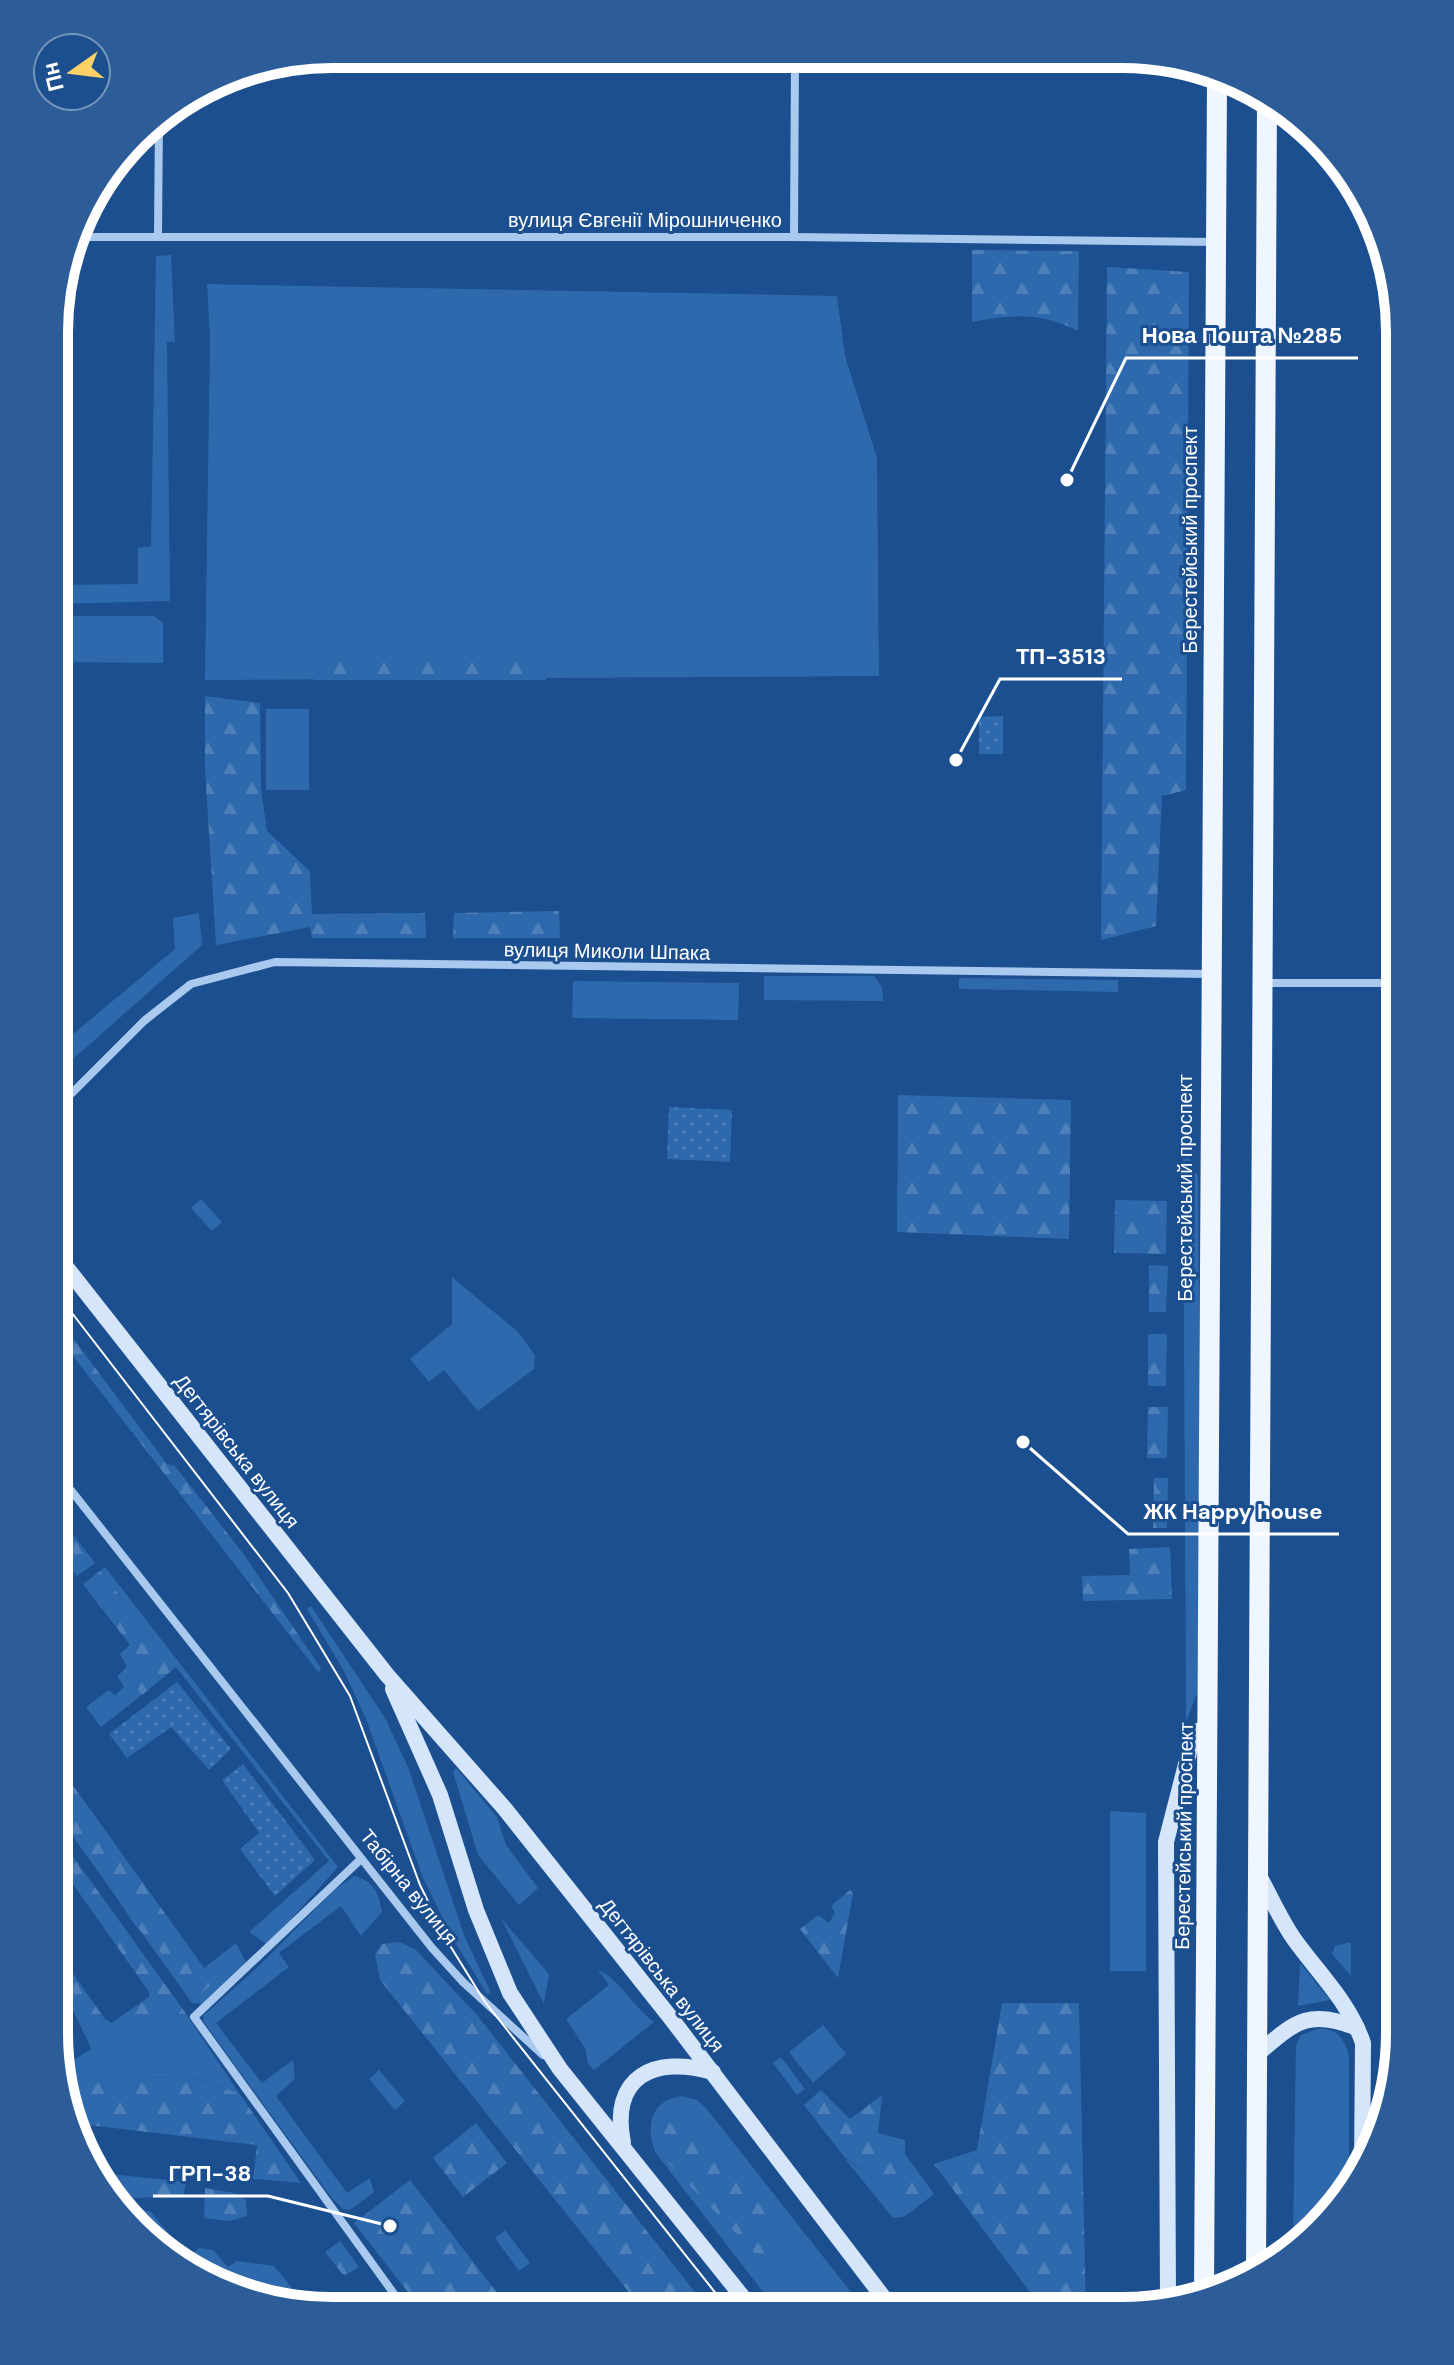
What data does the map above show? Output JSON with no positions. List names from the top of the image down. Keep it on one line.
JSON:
{"streets":{"main road":["Берестейський проспект","Дегтярівська вулиця","Табірна вулиця"],"street":["вулиця Євгенії Мірошниченко","вулиця Миколи Шпака"]},"crossings":[["вулиця Євгенії Мірошниченко","Берестейський проспект"],["Берестейський проспект","вулиця Миколи Шпака"],["Дегтярівська вулиця","Табірна вулиця"]],"places":["Нова Пошта №285","ТП-3513","ЖК Happy house","ГРП-38"],"north":"left"}
